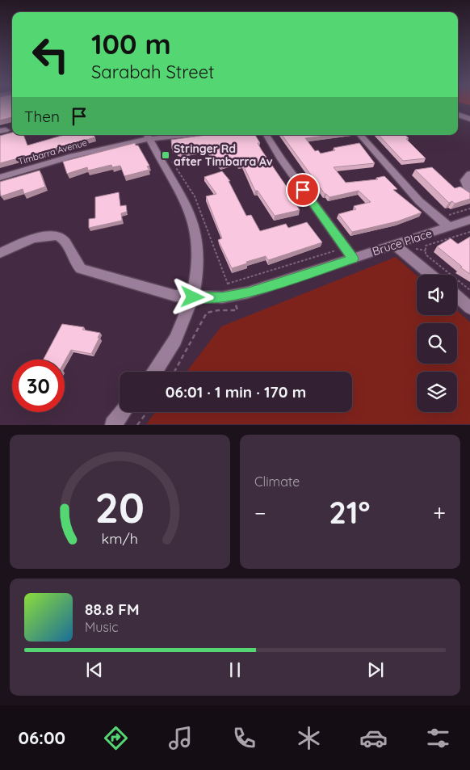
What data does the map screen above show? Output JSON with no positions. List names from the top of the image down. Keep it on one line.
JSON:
{"streets":{"street":["Timbarra Avenue","Bruce Place"]},"places":{"transit":["Stringer Rd after Timbarra Av"]},"page":{"turn":["100 m","Sarabah Street"],"then":"Then","limit":"30","trip":"06:01 · 1 min · 170 m","tile":"Climate","heat":["−","21°","+"],"song":["88.8 FM","Music"],"tabs":"06:00","gauge":["20","km/h"]}}
